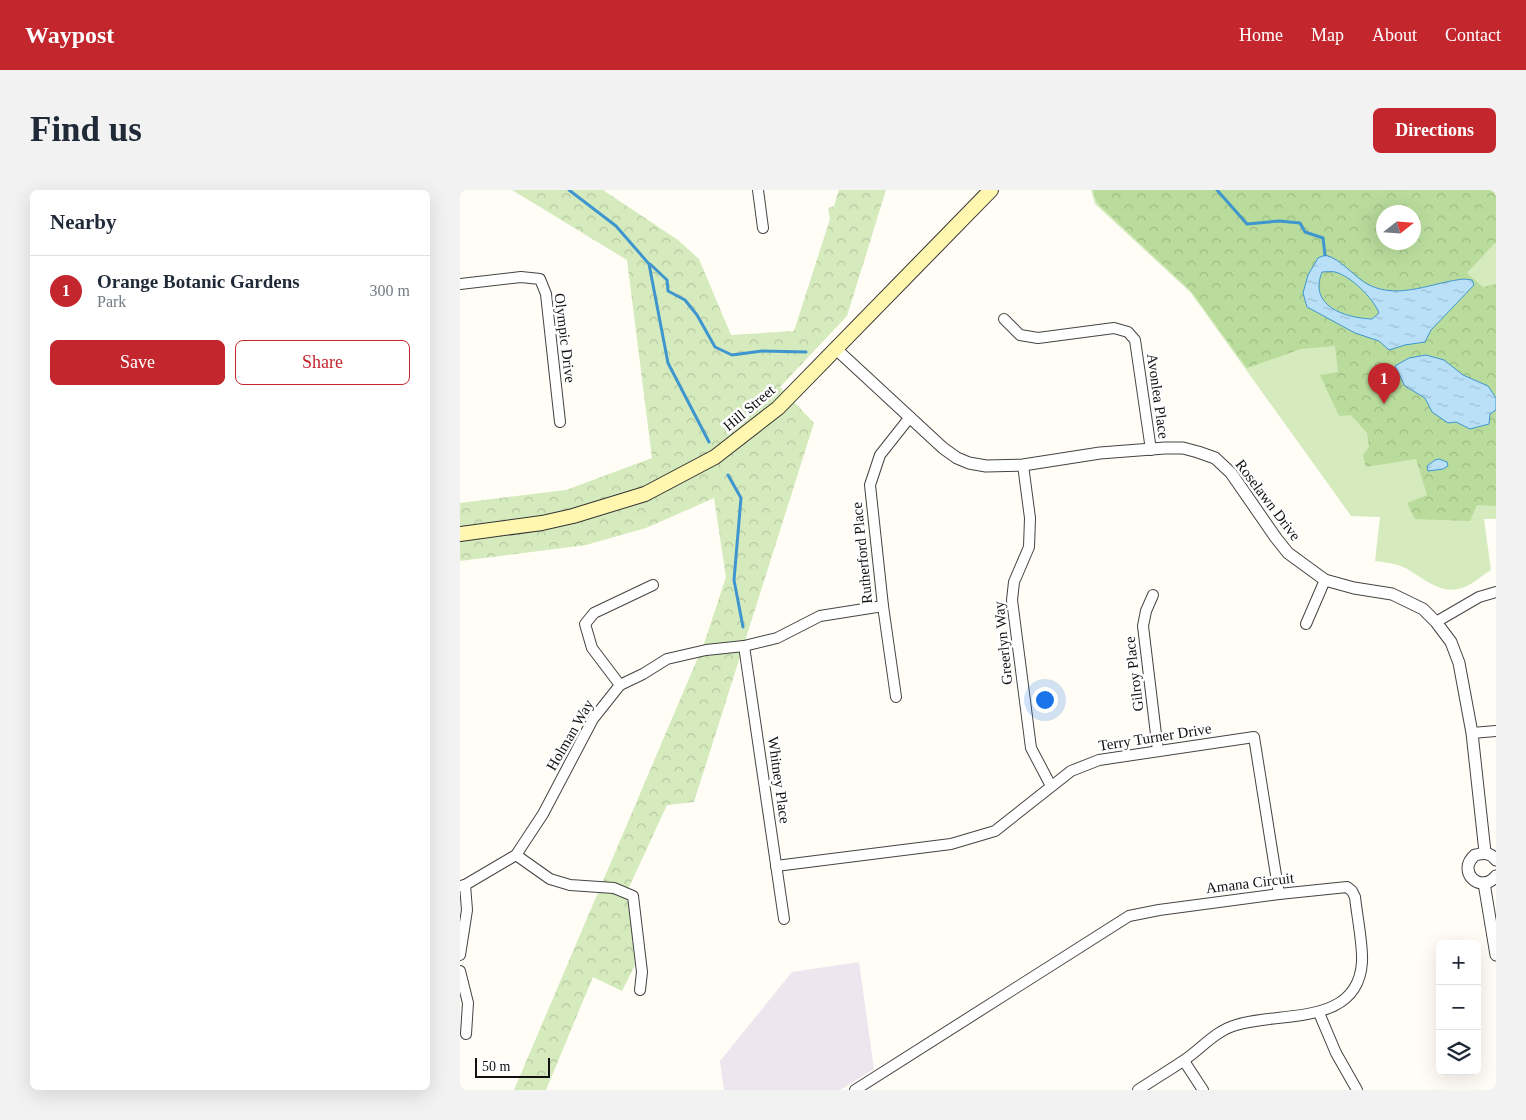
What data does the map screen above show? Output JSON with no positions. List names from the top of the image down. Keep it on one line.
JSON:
{"streets":{"main road":["Hill Street"],"street":["Olympic Drive","Avonlea Place","Roselawn Drive","Rutherford Place","Greerlyn Way","Gilroy Place","Holman Way","Terry Turner Drive","Whitney Place","Amana Circuit"]},"crossings":[["Avonlea Place","Roselawn Drive"],["Hill Street","Roselawn Drive"],["Roselawn Drive","Rutherford Place"],["Roselawn Drive","Greerlyn Way"],["Rutherford Place","Holman Way"],["Greerlyn Way","Terry Turner Drive"],["Gilroy Place","Terry Turner Drive"],["Holman Way","Whitney Place"],["Terry Turner Drive","Whitney Place"],["Terry Turner Drive","Amana Circuit"]],"scale_bar":"50 m","north":"right","page":{"header":"Waypost","nav":["Home","Map","About","Contact"],"buttons":["Directions",["Save","Share"]],"title":"Find us","heading":"Nearby","list":[{"mark":"1","name":"Orange Botanic Gardens","note":"Park","value":"300 m"}],"pins":"1","map_buttons":["+","−"],"scale":"50 m"}}
